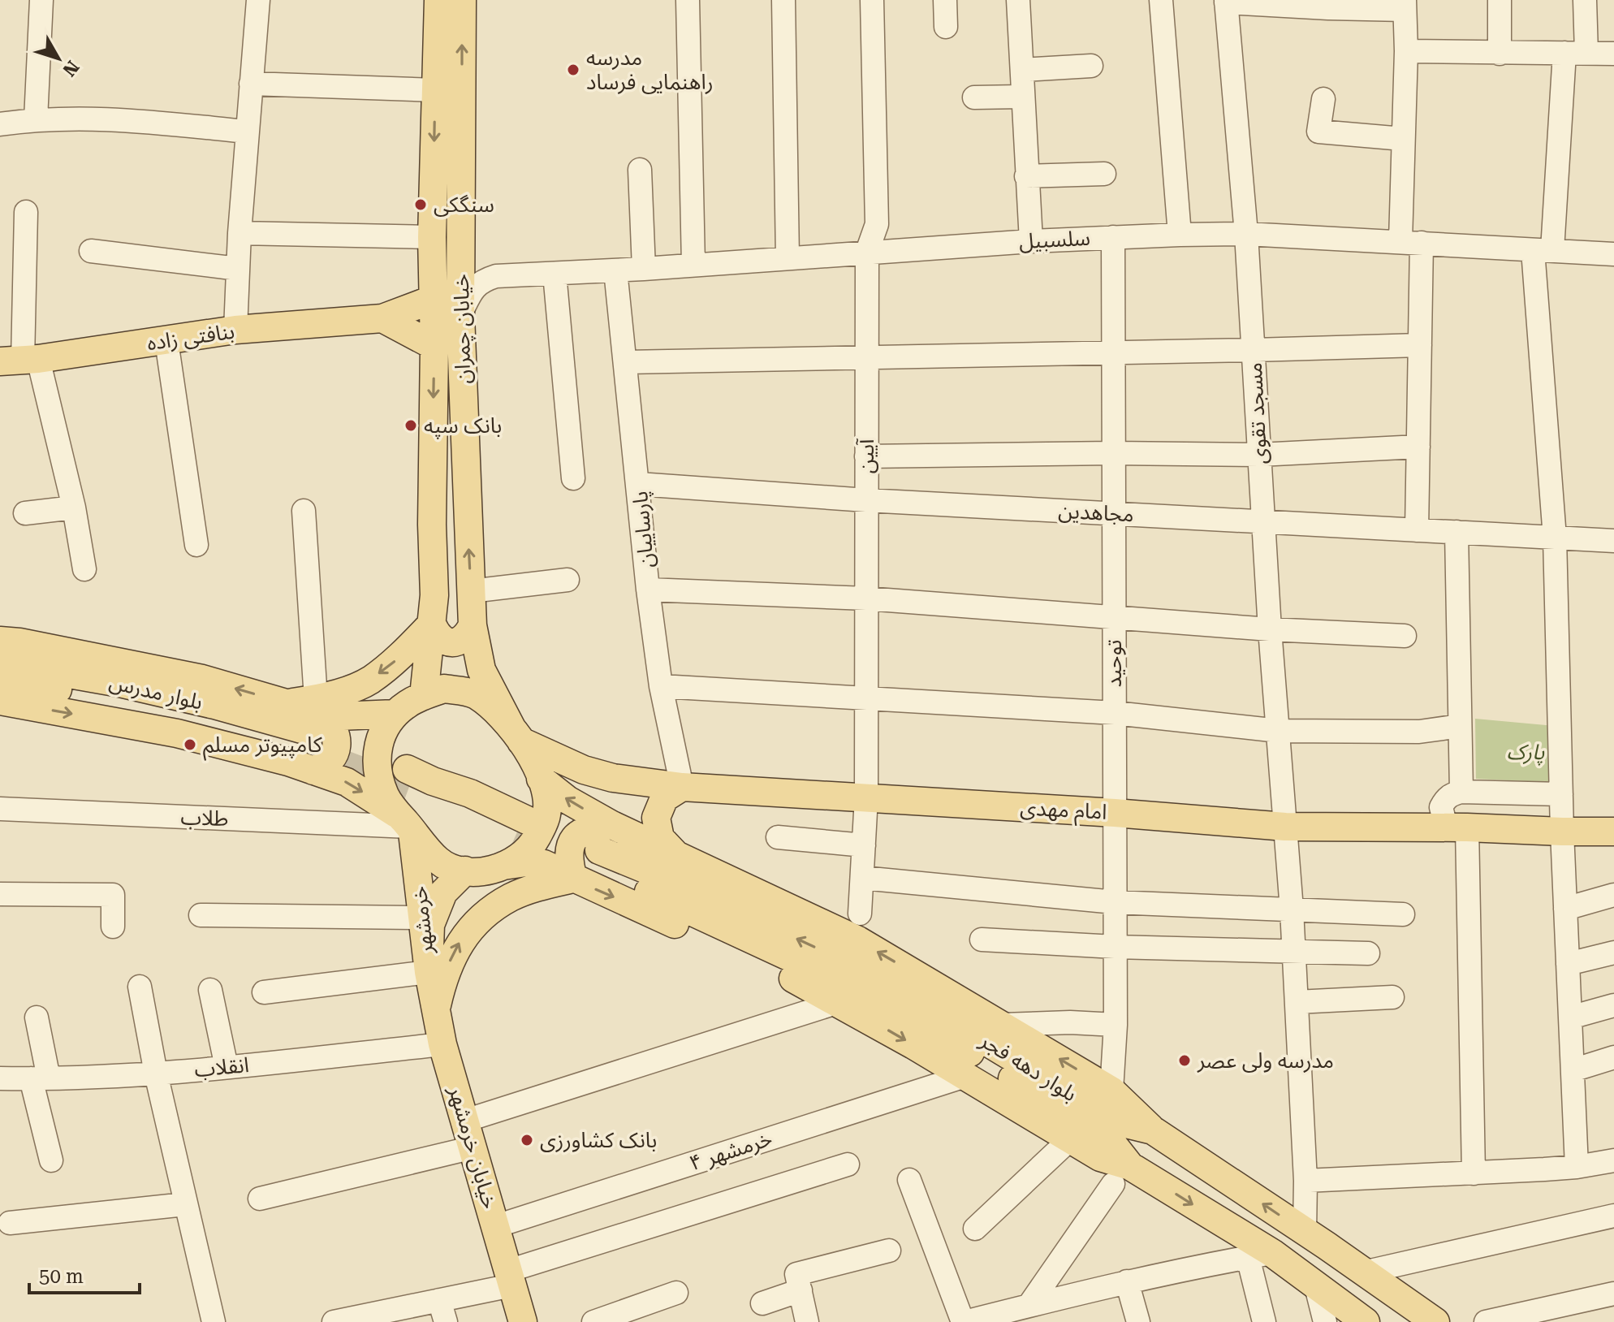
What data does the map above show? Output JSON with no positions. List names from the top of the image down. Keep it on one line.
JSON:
{"streets":{"main road":["خیابان چمران","بنافتی زاده","بلوار مدرس","امام مهدی","خرمشهر","بلوار دهه فجر","خیابان خرمشهر"],"street":["سلسبیل","مسجد تقوی","آیین","مجاهدین","پارساییان","توحید","طلاب","انقلاب","خرمشهر ۴"]},"crossings":[["سلسبیل","مسجد تقوی"],["سلسبیل","آیین"],["سلسبیل","پارساییان"],["سلسبیل","توحید"],["خیابان چمران","بنافتی زاده"],["خیابان چمران","امام مهدی"],["خیابان چمران","طلاب"],["خیابان چمران","خرمشهر"],["مسجد تقوی","مجاهدین"],["مسجد تقوی","امام مهدی"],["مسجد تقوی","بلوار دهه فجر"],["آیین","مجاهدین"],["آیین","امام مهدی"],["مجاهدین","پارساییان"],["مجاهدین","توحید"],["پارساییان","امام مهدی"],["توحید","امام مهدی"],["امام مهدی","طلاب"],["امام مهدی","خرمشهر"],["طلاب","خرمشهر"],["خرمشهر","خیابان خرمشهر"],["انقلاب","خیابان خرمشهر"],["خیابان خرمشهر","خرمشهر ۴"]],"parks":["پارک"],"places":["مدرسه راهنمایی فرساد","سنگکی","بانک سپه","کامپیوتر مسلم","مدرسه ولی عصر","بانک کشاورزی"],"scale_bar":"50 m","north":"bottom right"}
